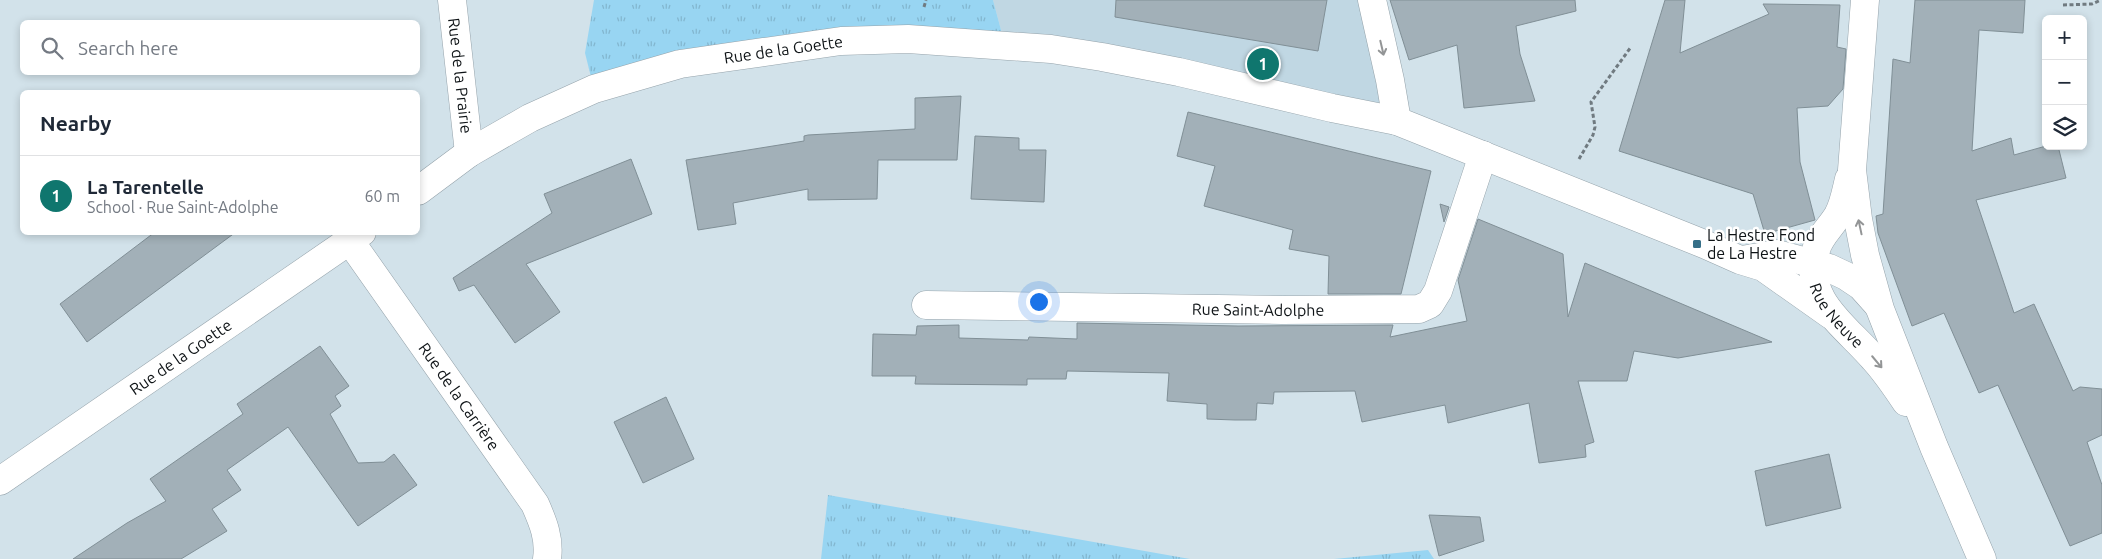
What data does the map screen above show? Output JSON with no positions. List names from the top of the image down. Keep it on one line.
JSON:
{"streets":{"street":["Rue de la Goette","Rue de la Prairie","Rue Saint-Adolphe","Rue Neuve","Rue de la Carrière"]},"crossings":[["Rue de la Goette","Rue de la Prairie"],["Rue de la Goette","Rue de la Carrière"]],"places":{"transit":["La Hestre Fond de La Hestre"]},"page":{"map_buttons":["+","−"],"search":"Search here","pins":"1","heading":"Nearby","list":[{"mark":"1","name":"La Tarentelle","note":"School · Rue Saint-Adolphe","value":"60 m"}]}}
